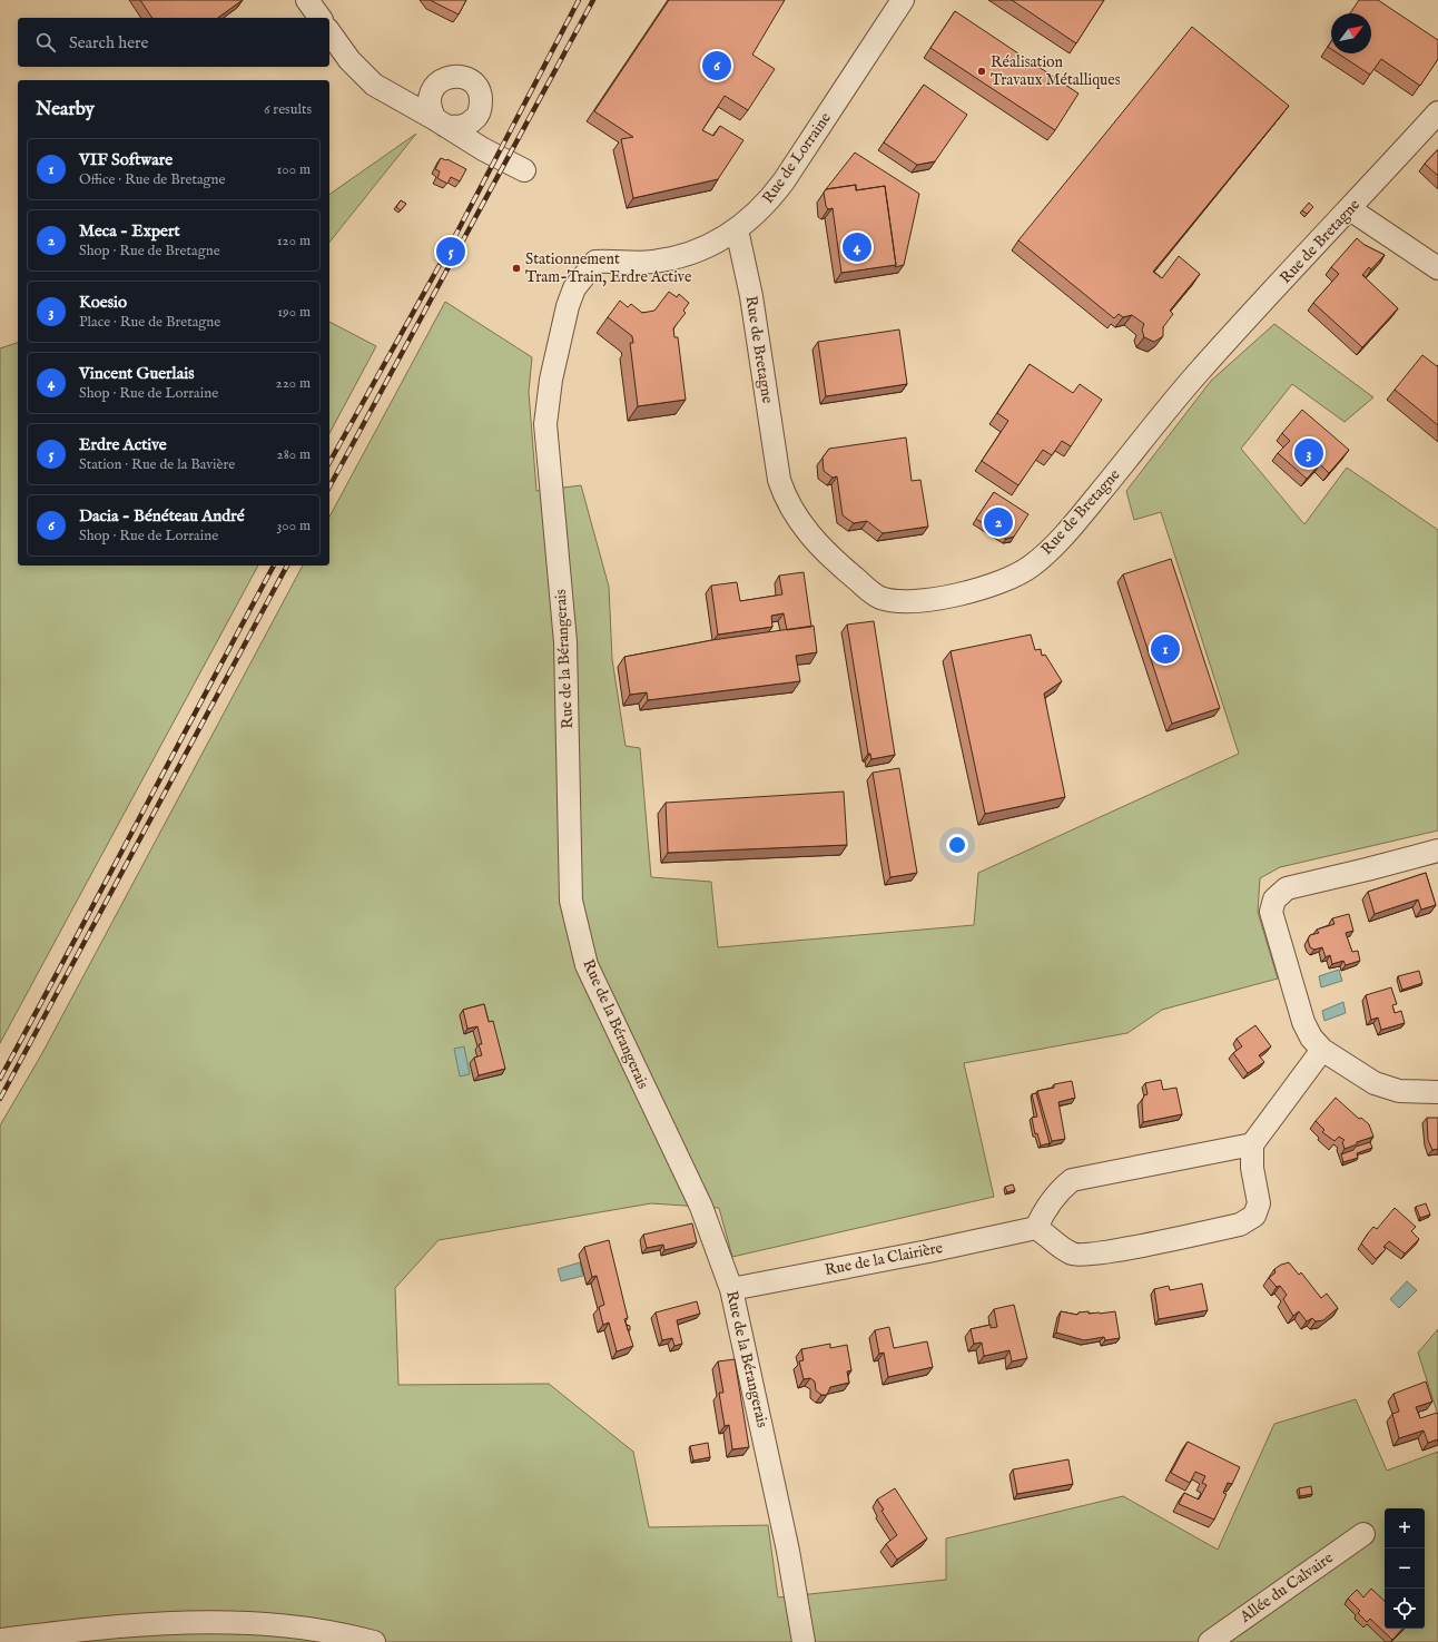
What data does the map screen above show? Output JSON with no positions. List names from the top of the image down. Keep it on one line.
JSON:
{"streets":{"street":["Rue de Lorraine","Rue de Bretagne","Rue de la Bérangerais","Rue de la Clairière","Allée du Calvaire"]},"crossings":[["Rue de Lorraine","Rue de Bretagne"],["Rue de Lorraine","Rue de la Bérangerais"],["Rue de la Bérangerais","Rue de la Clairière"]],"places":["Réalisation Travaux Métalliques","Stationnement Tram-Train, Erdre Active"],"north":"top right","page":{"search":"Search here","pins":["6","4","5","3","2","1"],"heading":["Nearby","6 results"],"list":[{"mark":"1","name":"VIF Software","note":"Office · Rue de Bretagne","value":"100 m"},{"mark":"2","name":"Meca - Expert","note":"Shop · Rue de Bretagne","value":"120 m"},{"mark":"3","name":"Koesio","note":"Place · Rue de Bretagne","value":"190 m"},{"mark":"4","name":"Vincent Guerlais","note":"Shop · Rue de Lorraine","value":"220 m"},{"mark":"5","name":"Erdre Active","note":"Station · Rue de la Bavière","value":"280 m"},{"mark":"6","name":"Dacia - Bénéteau André","note":"Shop · Rue de Lorraine","value":"300 m"}],"map_buttons":["+","−"]}}
